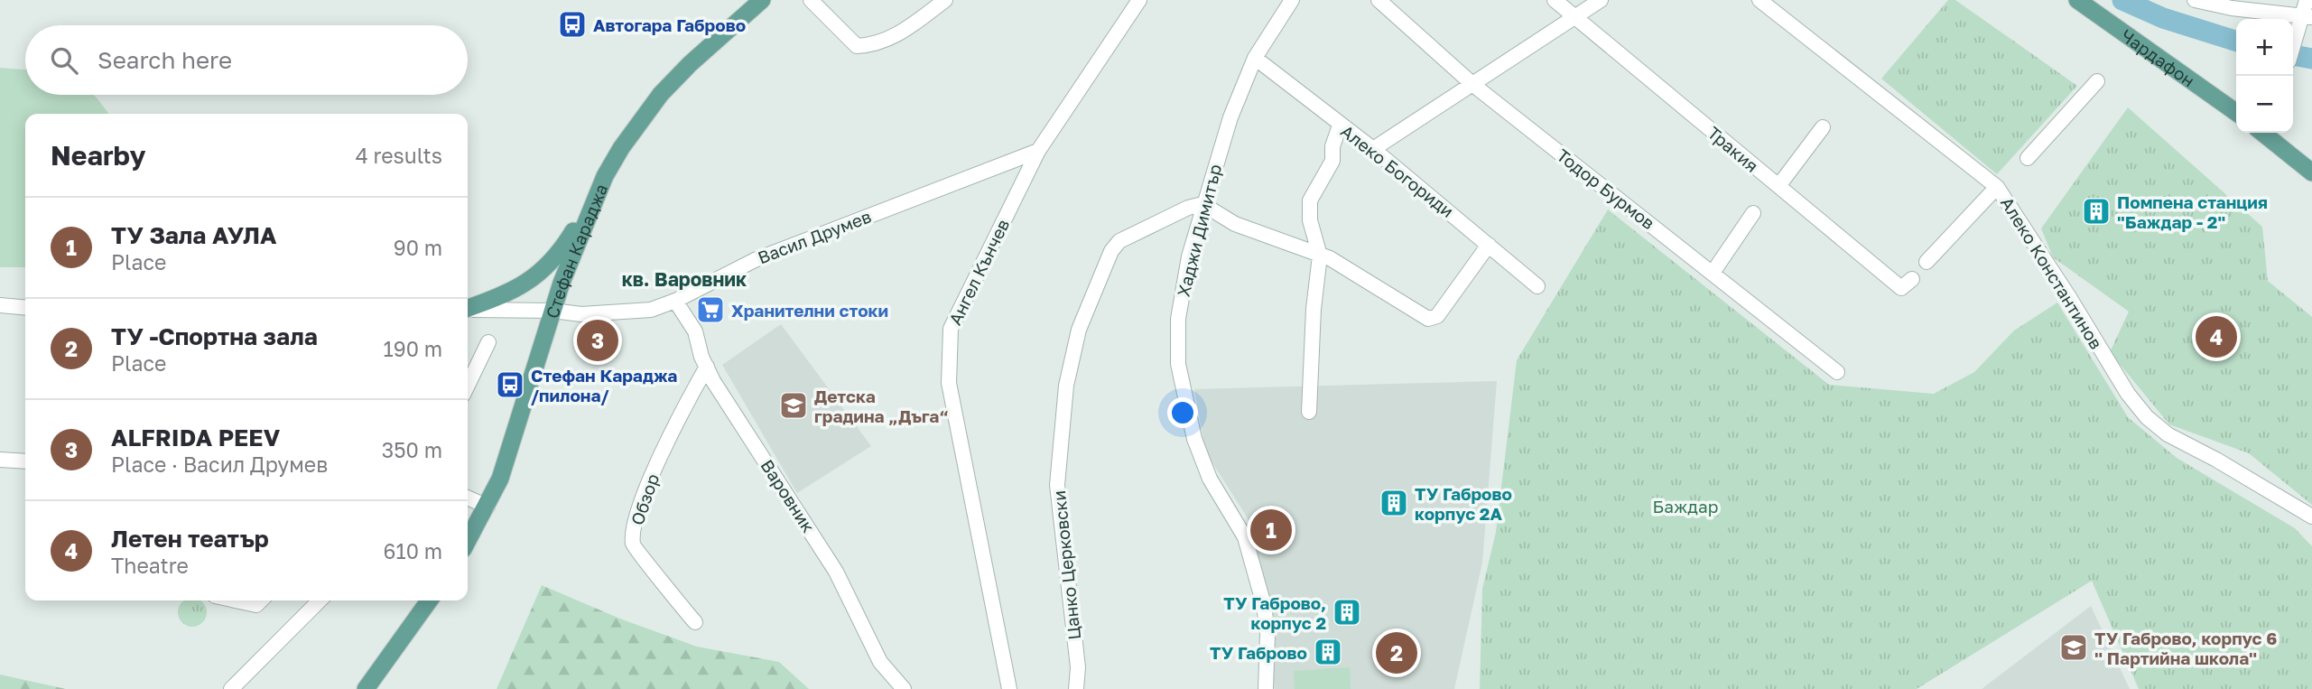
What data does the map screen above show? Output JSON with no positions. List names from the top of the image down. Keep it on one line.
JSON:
{"streets":{"main road":["Чардафон","Стефан Караджа"],"street":["Тракия","Алеко Богориди","Тодор Бурмов","Хаджи Димитър","Васил Друмев","Ангел Кънчев","Алеко Константинов","Варовник","Обзор","Цанко Церковски"]},"crossings":[["Алеко Богориди","Хаджи Димитър"],["Хаджи Димитър","Цанко Церковски"],["Васил Друмев","Стефан Караджа"],["Васил Друмев","Ангел Кънчев"],["Васил Друмев","Варовник"],["Варовник","Обзор"]],"districts":["кв. Варовник"],"parks":["Баждар"],"places":{"bus stop":["Автогара Габрово","Стефан Караджа /пилона/"],"building":["Помпена станция \"Баждар - 2\"","ТУ Габрово корпус 2А","ТУ Габрово, корпус 2","ТУ Габрово"],"supermarket":["Хранителни стоки"],"school or university":["Детска градина „Дъга“","ТУ Габрово, корпус 6 '' Партийна школа''"]},"page":{"map_buttons":["+","−"],"search":"Search here","heading":["Nearby","4 results"],"list":[{"mark":"1","name":"ТУ Зала АУЛА","note":"Place","value":"90 m"},{"mark":"2","name":"ТУ -Спортна зала","note":"Place","value":"190 m"},{"mark":"3","name":"ALFRIDA PEEV","note":"Place · Васил Друмев","value":"350 m"},{"mark":"4","name":"Летен театър","note":"Theatre","value":"610 m"}],"pins":["4","3","1","2"]}}
